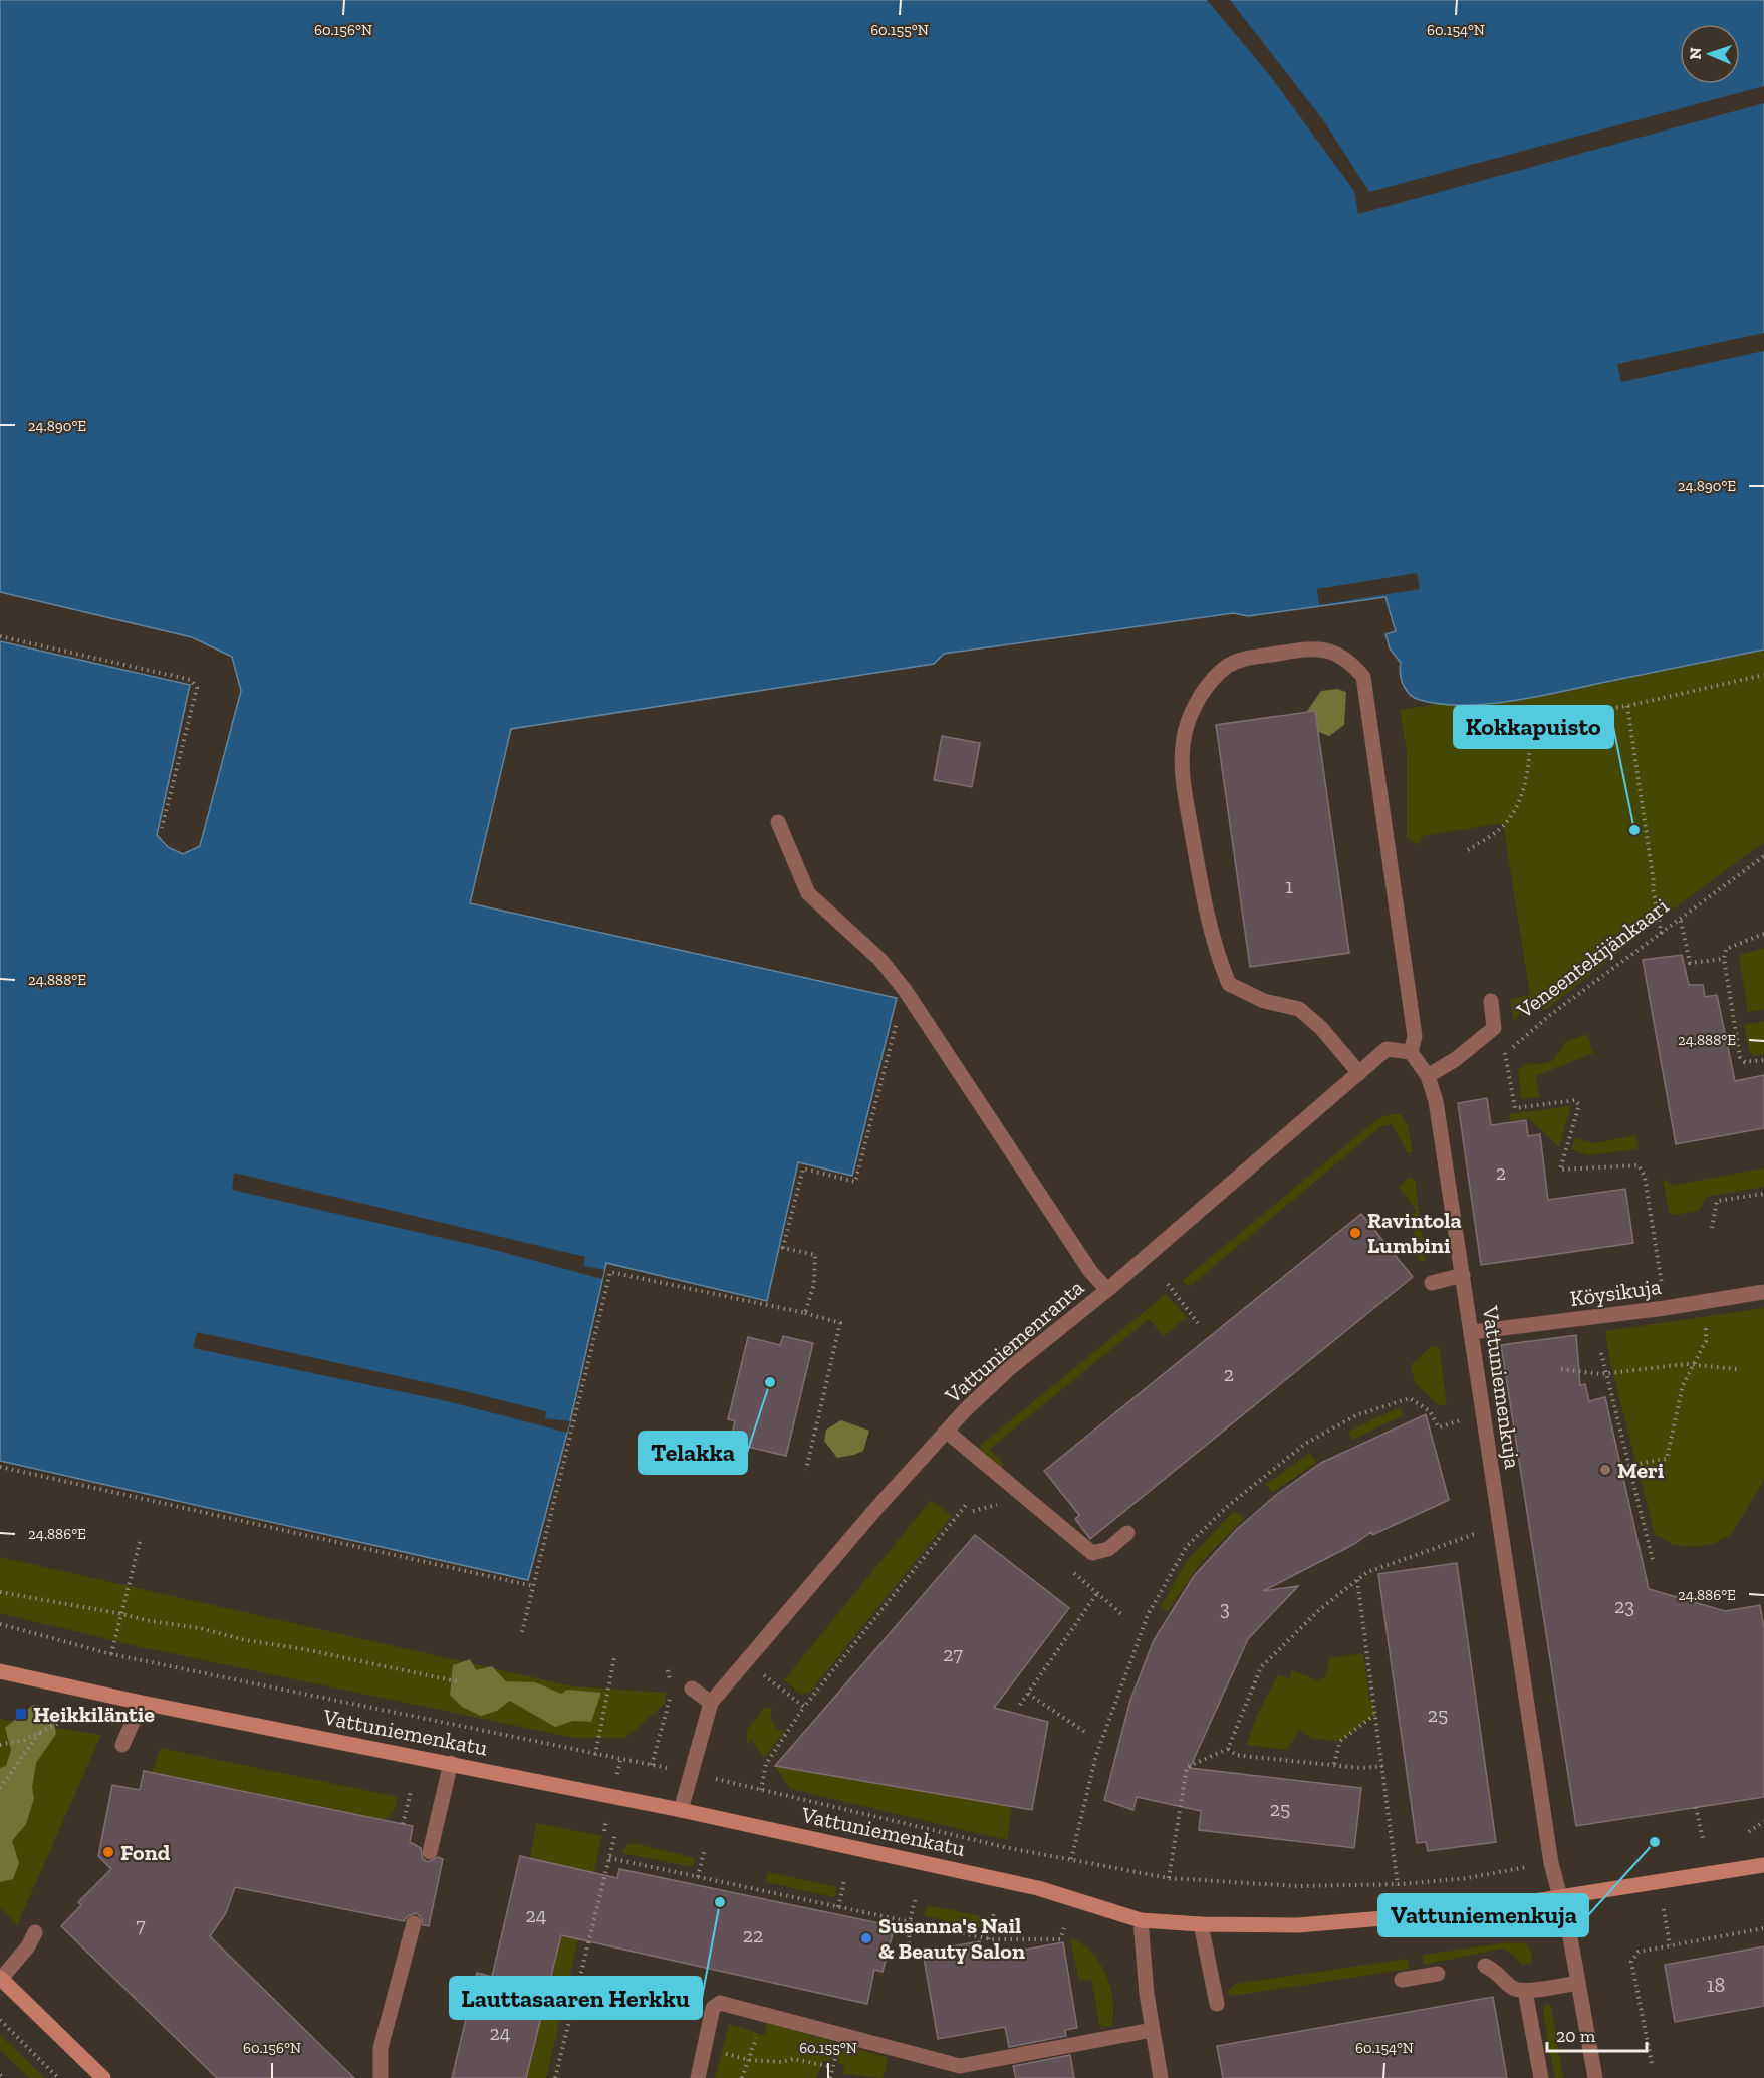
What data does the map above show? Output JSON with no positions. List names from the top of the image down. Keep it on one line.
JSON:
{"streets":{"street":["Veneentekijänkaari","Köysikuja","Vattuniemenranta","Vattuniemenkuja","Vattuniemenkatu"]},"crossings":[["Veneentekijänkaari","Vattuniemenkuja"],["Köysikuja","Vattuniemenkuja"],["Vattuniemenranta","Vattuniemenkuja"],["Vattuniemenranta","Vattuniemenkatu"],["Vattuniemenkuja","Vattuniemenkatu"]],"places":{"other":["Kokkapuisto","Ravintola Lumbini","Telakka","Meri","Vattuniemenkuja","Fond","Lauttasaaren Herkku","Susanna's Nail & Beauty Salon"],"transit":["Heikkiläntie"]},"house_numbers":["1","2","2","23","3","27","25","25","24","7","22","18","24"],"scale_bar":"20 m","north":"left","coordinates":["60.156°N","60.155°N","60.154°N","24.890°E","24.888°E","24.886°E"]}
